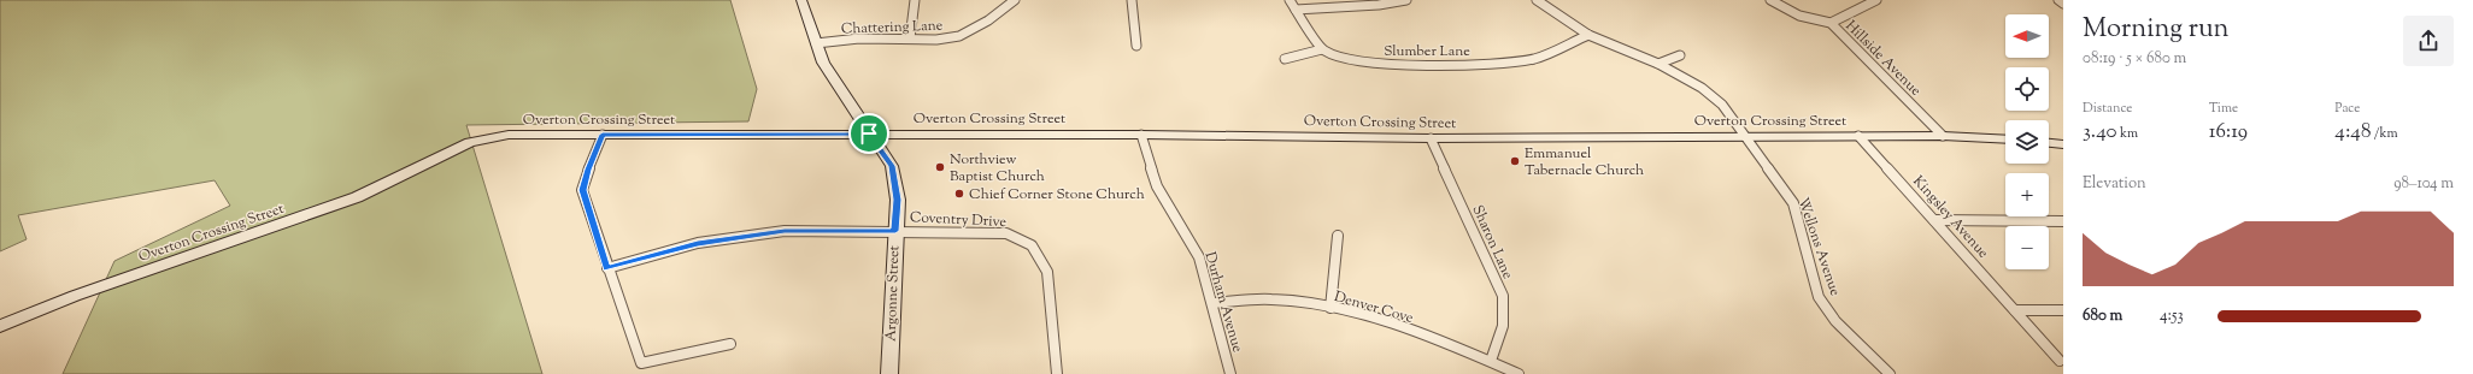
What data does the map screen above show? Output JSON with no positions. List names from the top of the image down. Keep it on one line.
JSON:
{"streets":{"street":["Chattering Lane","Slumber Lane","Hillside Avenue","Overton Crossing Street","Kingsley Avenue","Coventry Drive","Sharon Lane","Wellons Avenue","Argonne Street","Durham Avenue","Denver Cove"]},"crossings":[["Chattering Lane","Argonne Street"],["Slumber Lane","Wellons Avenue"],["Hillside Avenue","Overton Crossing Street"],["Overton Crossing Street","Kingsley Avenue"],["Overton Crossing Street","Sharon Lane"],["Overton Crossing Street","Wellons Avenue"],["Overton Crossing Street","Argonne Street"],["Overton Crossing Street","Durham Avenue"],["Coventry Drive","Argonne Street"],["Sharon Lane","Denver Cove"],["Durham Avenue","Denver Cove"]],"places":["Emmanuel Tabernacle Church","Northview Baptist Church","Chief Corner Stone Church"],"north":"left","page":{"heading":["Morning run","08:19 · 5 × 680 m"],"map_buttons":["+","−"],"stats":[["Distance","3.40 km"],["Time","16:19"],["Pace","4:48 /km"]],"chart":["Elevation","98–104 m"],"list":[{"name":"680 m","note":"4:53"}]}}
